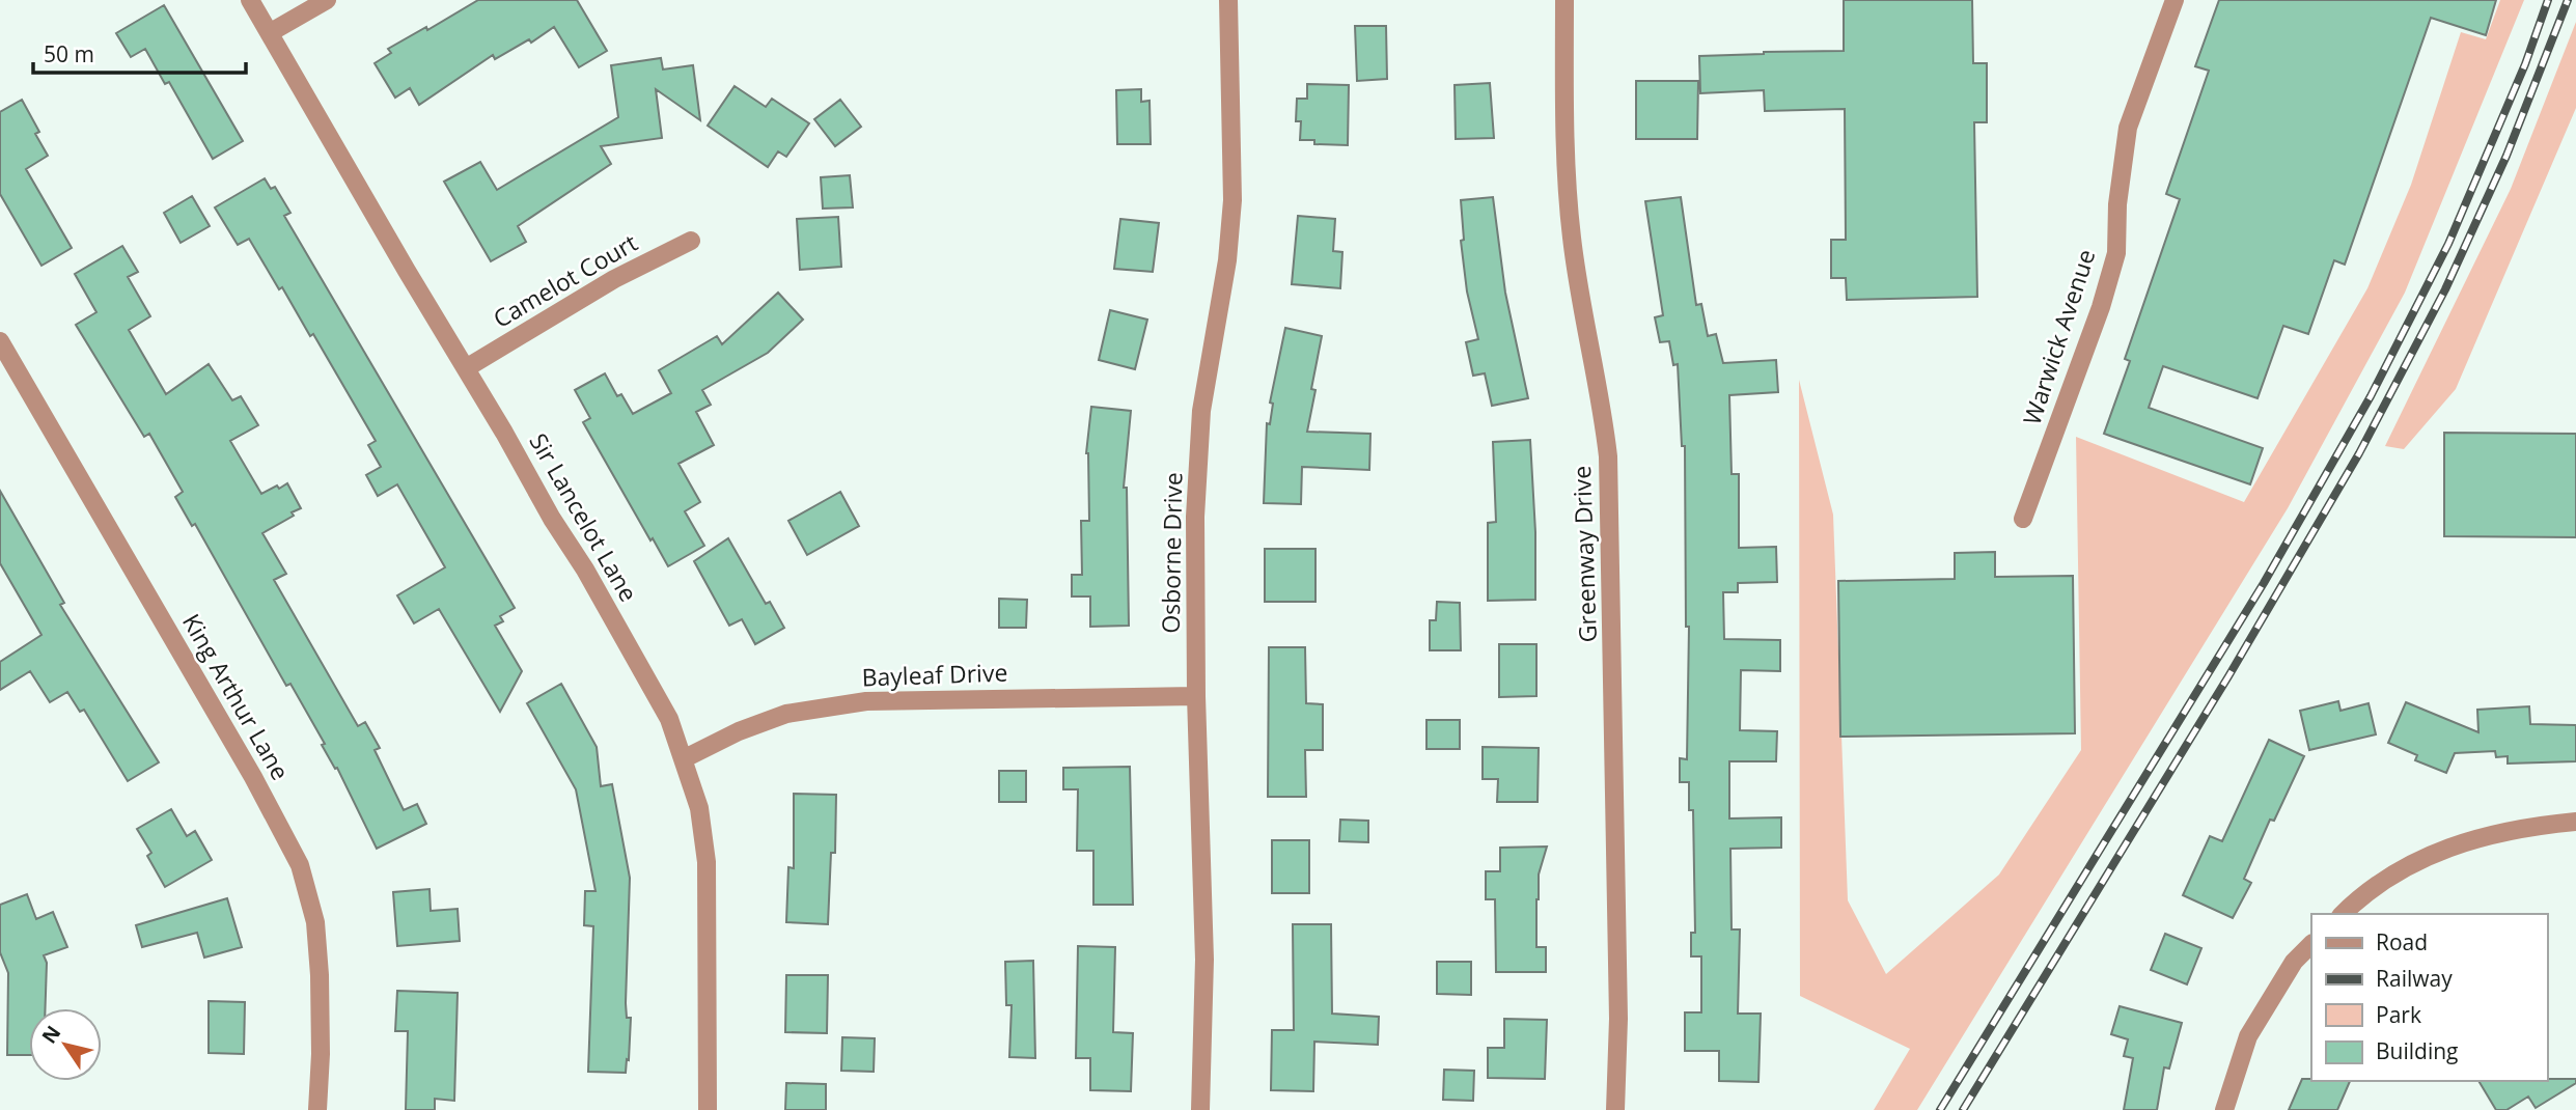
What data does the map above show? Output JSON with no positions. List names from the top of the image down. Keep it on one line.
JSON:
{"streets":{"street":["Camelot Court","Warwick Avenue","Sir Lancelot Lane","Osborne Drive","Greenway Drive","Bayleaf Drive","King Arthur Lane"]},"crossings":[["Camelot Court","Sir Lancelot Lane"],["Sir Lancelot Lane","Bayleaf Drive"],["Osborne Drive","Bayleaf Drive"]],"legend":["Road","Railway","Park","Building"],"scale_bar":"50 m","north":"top left"}
